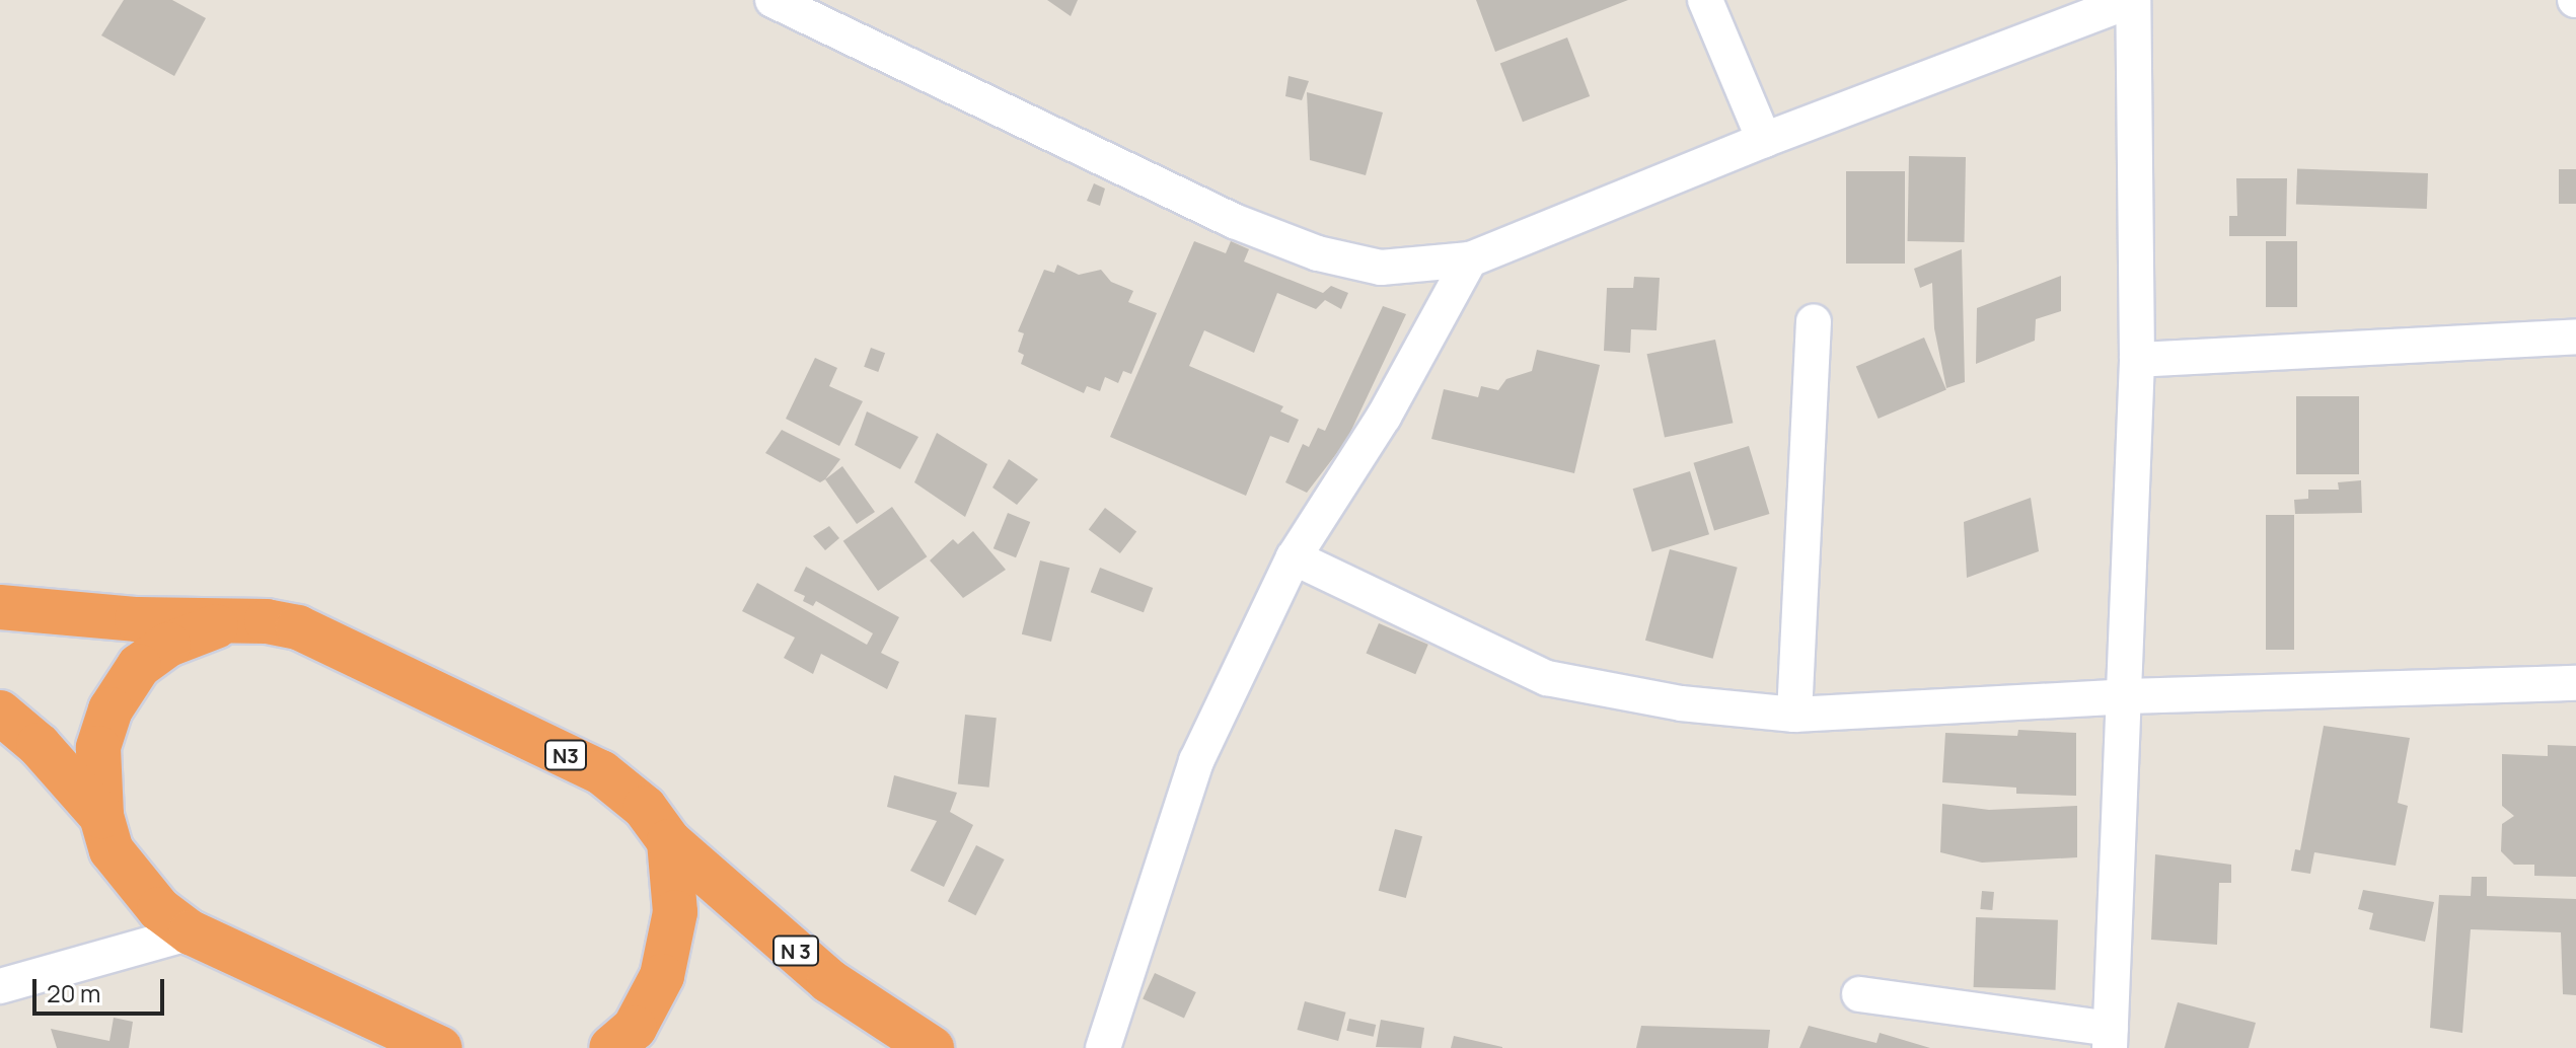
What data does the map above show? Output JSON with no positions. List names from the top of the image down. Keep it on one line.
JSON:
{"streets":{"highway":["N3","N 3"]},"crossings":[["N3","N 3"]],"scale_bar":"20 m"}
